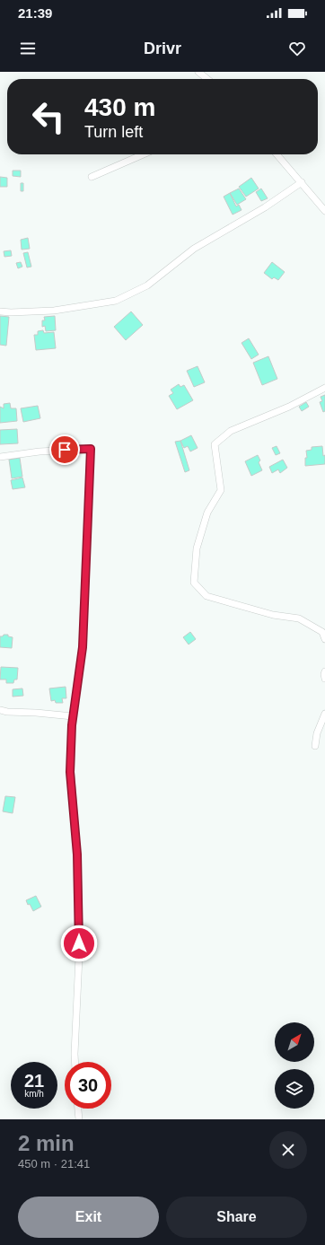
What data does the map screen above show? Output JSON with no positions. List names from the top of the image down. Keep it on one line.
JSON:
{"north":"top right","page":{"status":"21:39","header":"Drivr","turn":["430 m","Turn left"],"speed":"21 km/h","limit":"30","heading":["2 min","450 m · 21:41"],"buttons":["Exit","Share"]}}
